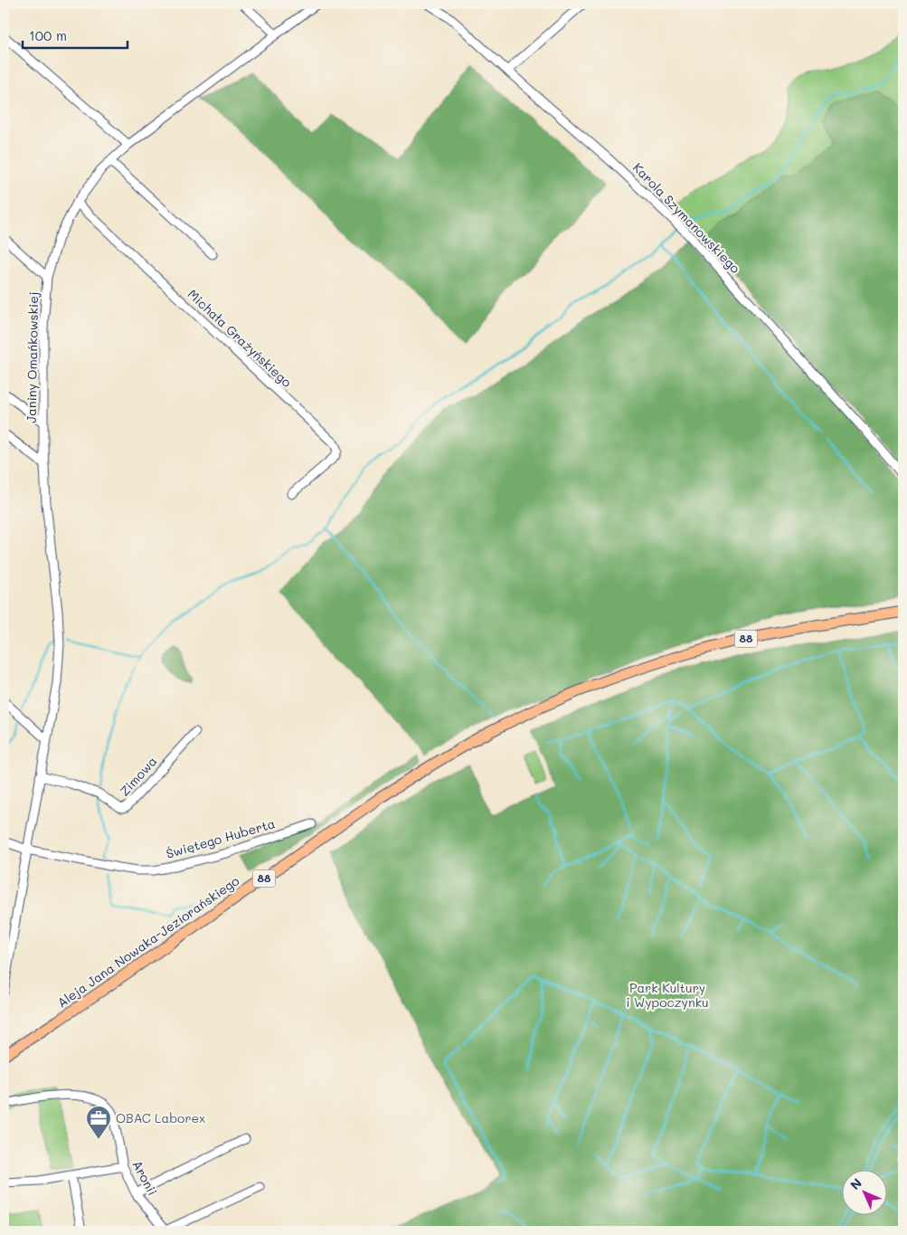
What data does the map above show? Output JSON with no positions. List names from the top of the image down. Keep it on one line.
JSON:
{"streets":{"main road":["88","Aleja Jana Nowaka-Jeziorańskiego"],"street":["Karola Szymanowskiego","Michała Grażyńskiego","Janiny Omańkowskiej","Zimowa","Świętego Huberta","Aronii"]},"crossings":[["Michała Grażyńskiego","Janiny Omańkowskiej"],["Janiny Omańkowskiej","Zimowa"],["Janiny Omańkowskiej","Świętego Huberta"]],"parks":["Park Kultury i Wypoczynku"],"places":{"office":["OBAC Laborex"]},"scale_bar":"100 m","north":"top left"}
